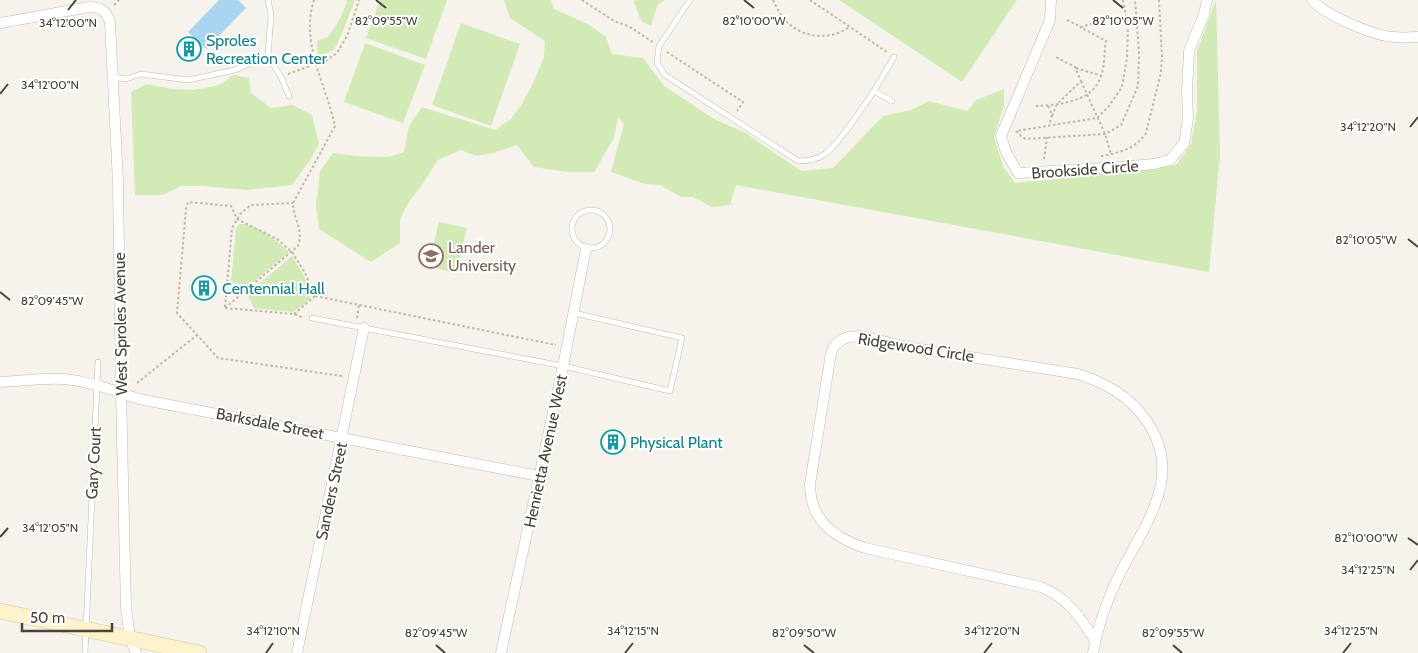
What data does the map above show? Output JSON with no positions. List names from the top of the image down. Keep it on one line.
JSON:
{"streets":{"street":["Brookside Circle","West Sproles Avenue","Ridgewood Circle","Barksdale Street","Henrietta Avenue West","Sanders Street"],"lane":["Gary Court"]},"crossings":[["West Sproles Avenue","Barksdale Street"],["Barksdale Street","Henrietta Avenue West"],["Barksdale Street","Sanders Street"]],"places":{"building":["Sproles Recreation Center","Centennial Hall","Physical Plant"],"school or university":["Lander University"]},"scale_bar":"50 m","coordinates":["82°10'05\"W","82°09'55\"W","82°10'00\"W","34°12'00\"N","34°12'20\"N","82°09'45\"W","34°12'05\"N","34°12'25\"N","34°12'10\"N","34°12'15\"N","82°09'50\"W"]}
